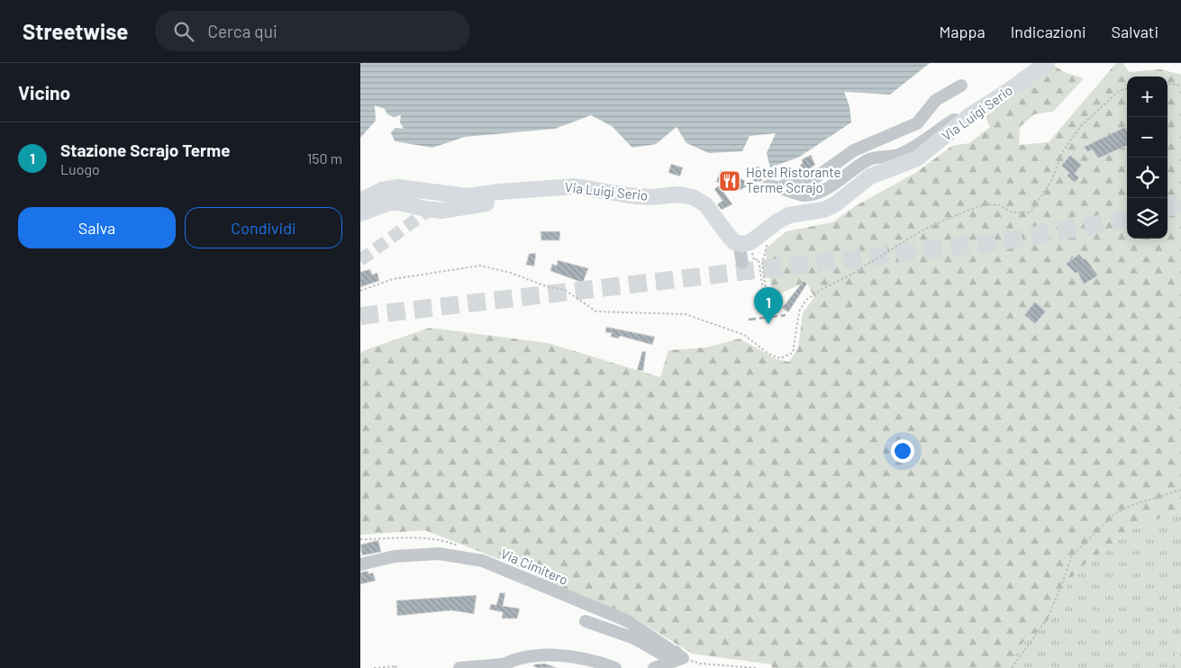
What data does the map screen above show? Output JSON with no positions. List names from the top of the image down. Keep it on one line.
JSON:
{"streets":{"main road":["Via Luigi Serio"],"street":["Via Cimitero"]},"places":{"restaurant":["Hotel Ristorante Terme Scrajo"]},"page":{"header":"Streetwise","search":"Cerca qui","nav":["Mappa","Indicazioni","Salvati"],"heading":"Vicino","map_buttons":["+","−"],"list":[{"mark":"1","name":"Stazione Scrajo Terme","note":"Luogo","value":"150 m"}],"buttons":["Salva","Condividi"],"pins":"1"}}
